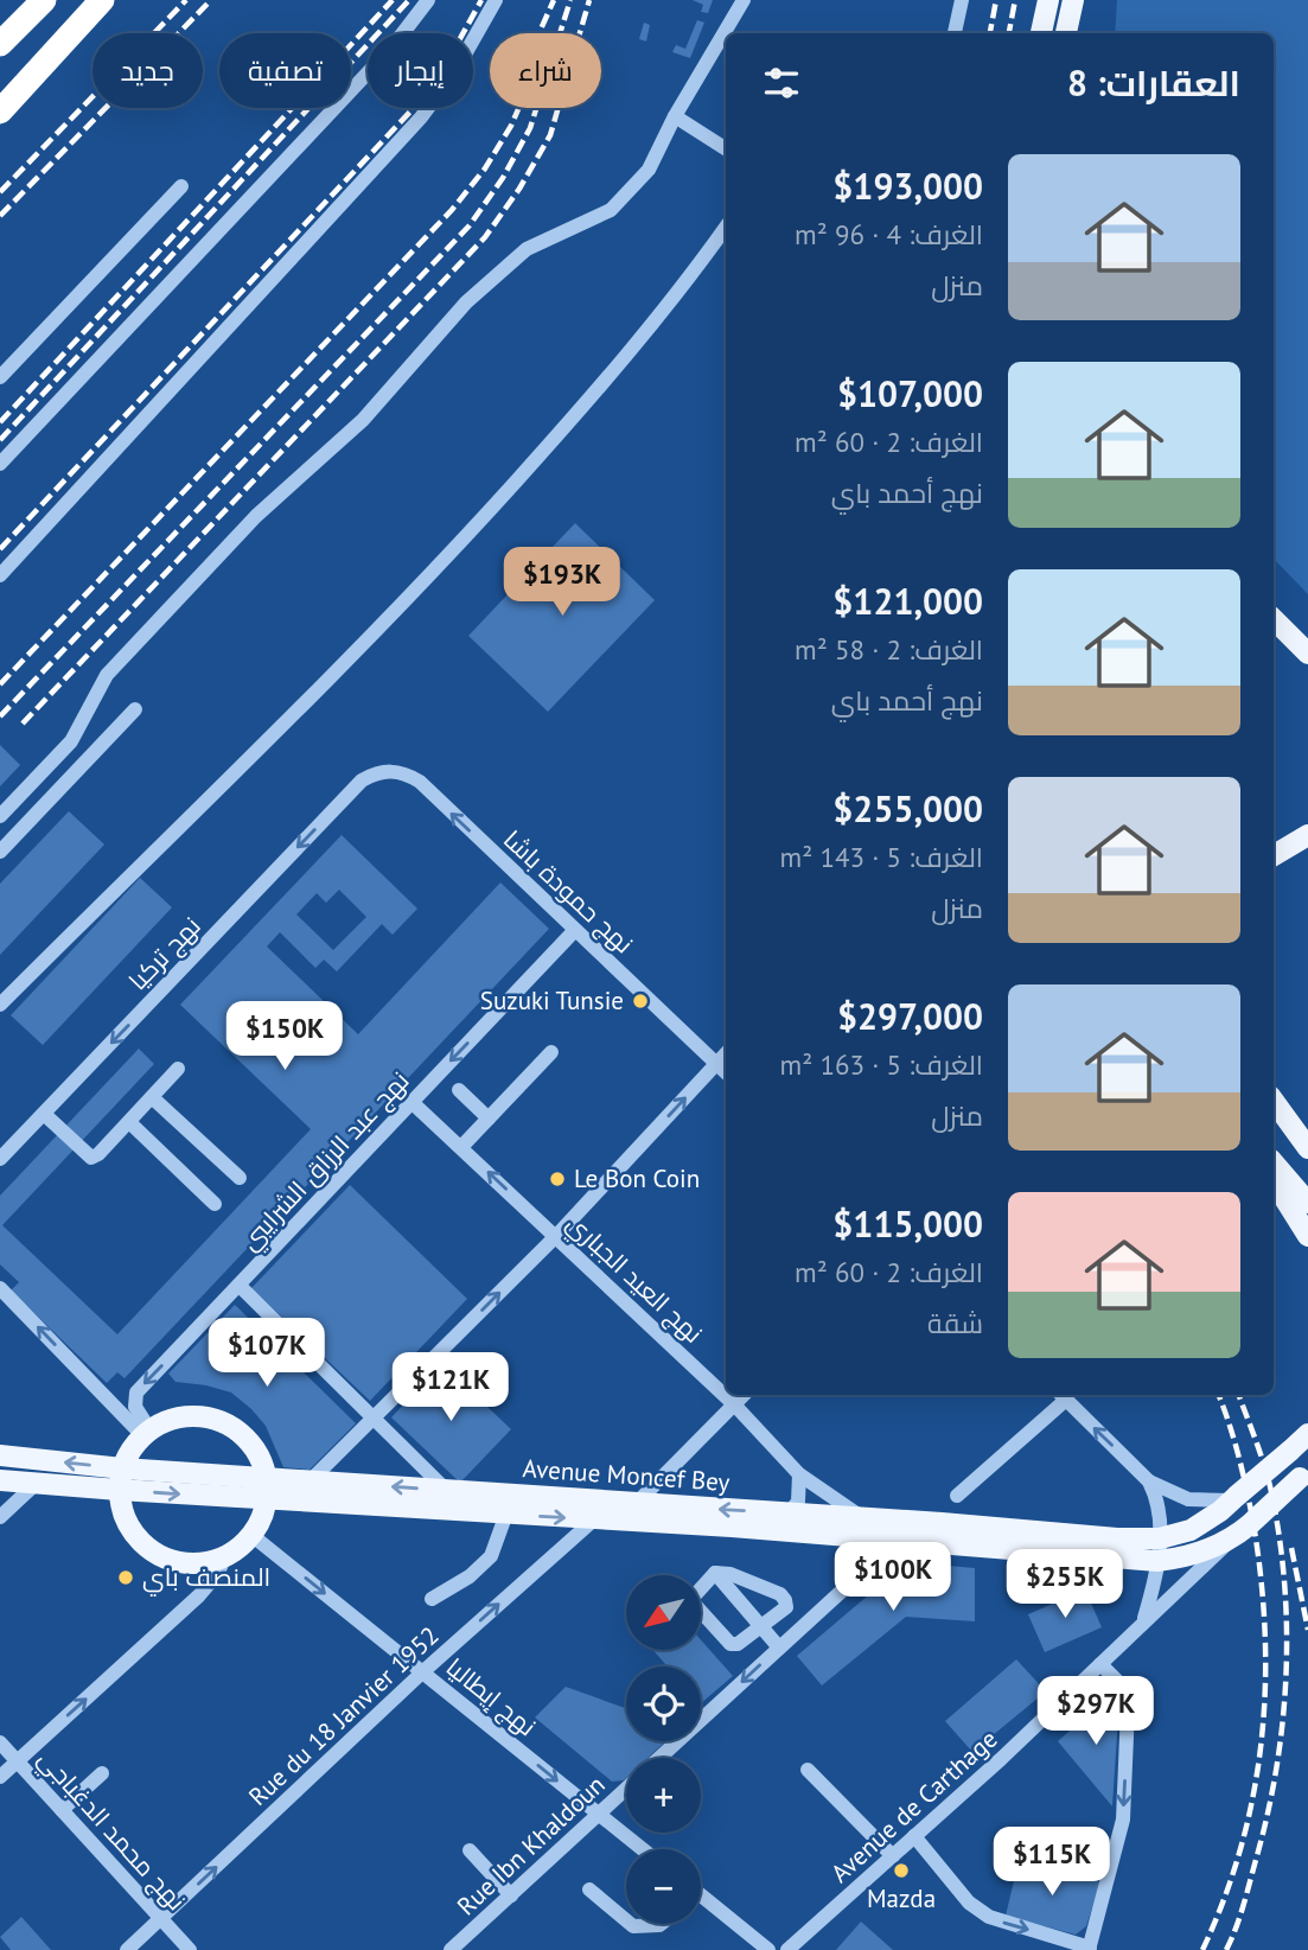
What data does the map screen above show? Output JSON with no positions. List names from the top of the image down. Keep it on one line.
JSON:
{"streets":{"main road":["Avenue Moncef Bey"],"street":["نهج حمودة باشا","نهج تركيا","نهج عبد الرزاق الشرايبي","نهج العيد الجباري","نهج إيطاليا","Rue du 18 Janvier 1952","Avenue de Carthage","نهج محمد الدغباجي","Rue Ibn Khaldoun"]},"crossings":[["نهج حمودة باشا","نهج تركيا"],["نهج حمودة باشا","نهج عبد الرزاق الشرايبي"],["نهج عبد الرزاق الشرايبي","نهج العيد الجباري"],["نهج العيد الجباري","Avenue Moncef Bey"],["Avenue Moncef Bey","Rue du 18 Janvier 1952"],["Avenue Moncef Bey","Avenue de Carthage"],["Avenue Moncef Bey","Rue Ibn Khaldoun"],["نهج إيطاليا","Rue du 18 Janvier 1952"],["نهج إيطاليا","Rue Ibn Khaldoun"],["Rue du 18 Janvier 1952","نهج محمد الدغباجي"]],"one_way":["نهج حمودة باشا","نهج إيطاليا","Rue du 18 Janvier 1952"],"places":["Suzuki Tunsie","Le Bon Coin","المنصف باي","Mazda"],"north":"bottom left","page":{"chip":["شراء","إيجار","تصفية","جديد"],"heading":"العقارات: 8","list":[{"name":"$193,000","note":"الغرف: 4 · 96 m² · منزل"},{"name":"$107,000","note":"الغرف: 2 · 60 m² · نهج أحمد باي"},{"name":"$121,000","note":"الغرف: 2 · 58 m² · نهج أحمد باي"},{"name":"$255,000","note":"الغرف: 5 · 143 m² · منزل"},{"name":"$297,000","note":"الغرف: 5 · 163 m² · منزل"},{"name":"$115,000","note":"الغرف: 2 · 60 m² · شقة"}],"price":["$193K","$150K","$107K","$121K","$100K","$255K","$297K","$115K"],"map_buttons":["+","−"]}}
